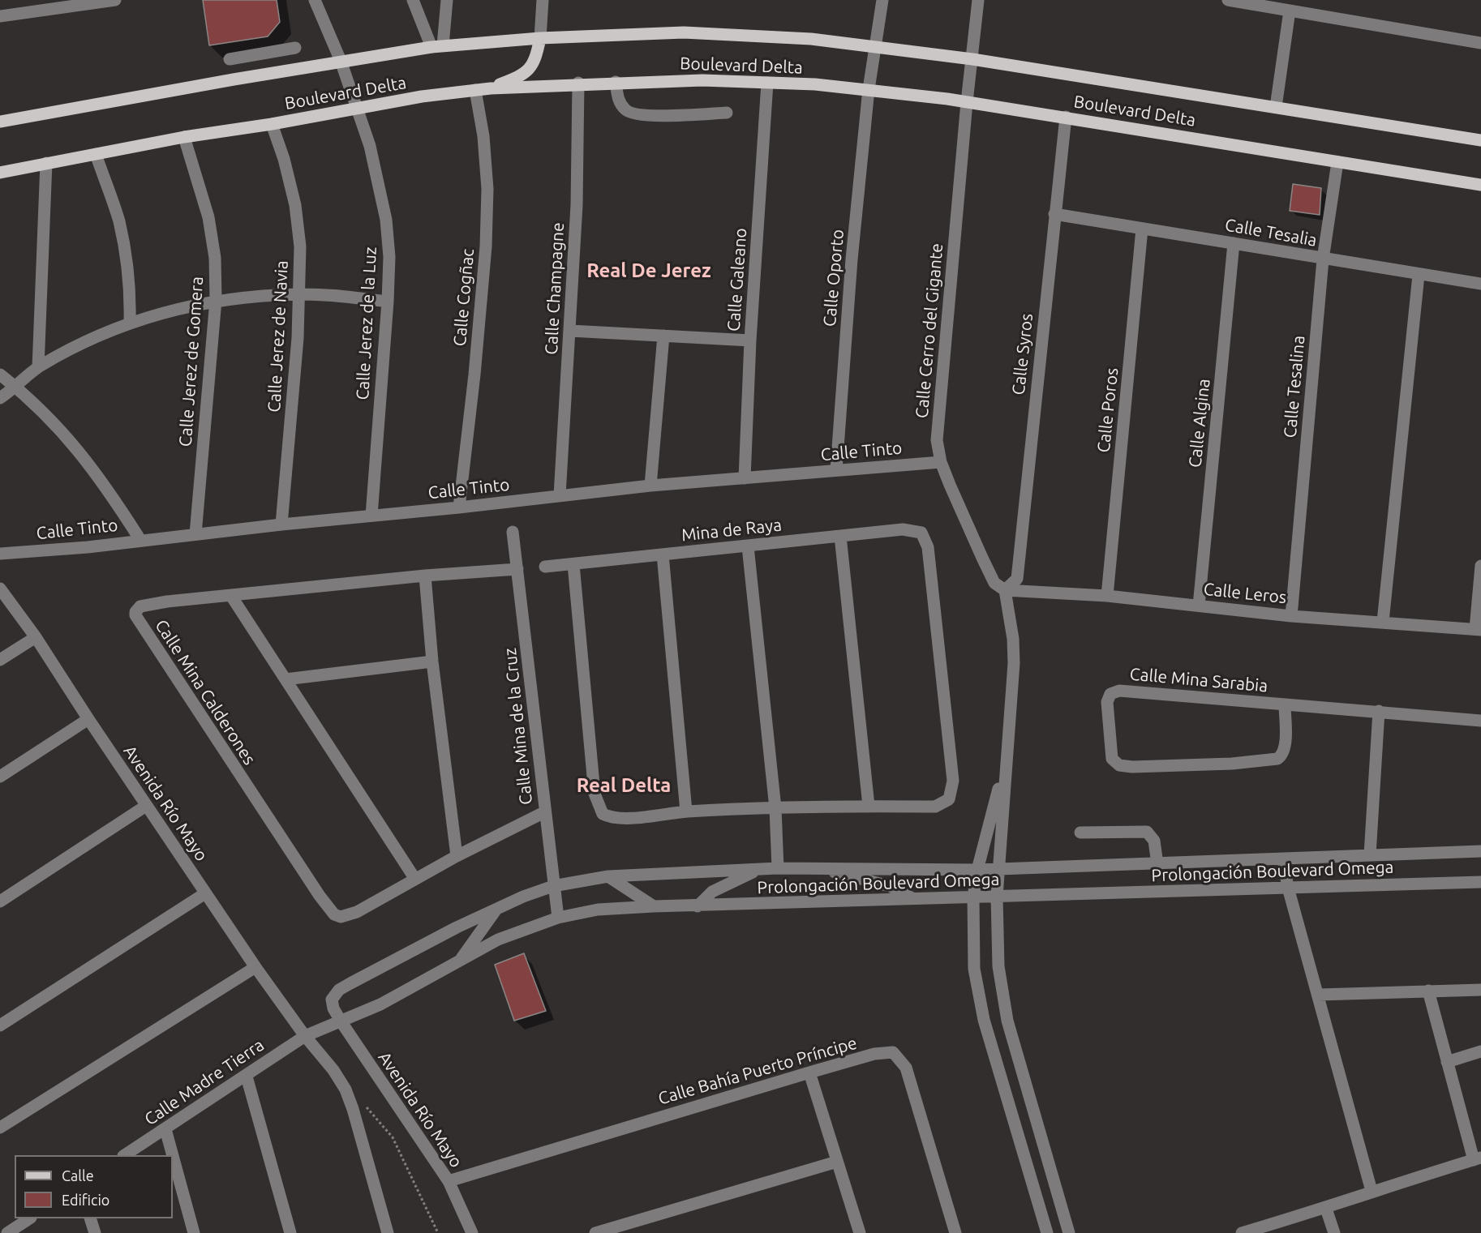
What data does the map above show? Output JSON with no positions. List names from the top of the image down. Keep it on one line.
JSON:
{"streets":{"main road":["Boulevard Delta"],"street":["Calle Tesalia","Calle Oporto","Calle Galeano","Calle Champagne","Calle Cogñac","Calle Jerez de la Luz","Calle Cerro del Gigante","Calle Jerez de Navia","Calle Syros","Calle Jerez de Gomera","Calle Tesalina","Calle Poros","Calle Algina","Calle Tinto","Mina de Raya","Calle Leros","Calle Mina Sarabia","Calle Mina Calderones","Calle Mina de la Cruz","Avenida Río Mayo","Prolongación Boulevard Omega","Calle Bahía Puerto Príncipe","Calle Madre Tierra"]},"crossings":[["Boulevard Delta","Calle Oporto"],["Boulevard Delta","Calle Galeano"],["Boulevard Delta","Calle Champagne"],["Boulevard Delta","Calle Cogñac"],["Boulevard Delta","Calle Jerez de la Luz"],["Boulevard Delta","Calle Cerro del Gigante"],["Boulevard Delta","Calle Jerez de Navia"],["Boulevard Delta","Calle Syros"],["Boulevard Delta","Calle Jerez de Gomera"],["Boulevard Delta","Calle Tesalina"],["Calle Tesalia","Calle Syros"],["Calle Tesalia","Calle Tesalina"],["Calle Tesalia","Calle Poros"],["Calle Tesalia","Calle Algina"],["Calle Oporto","Calle Tinto"],["Calle Galeano","Calle Tinto"],["Calle Champagne","Calle Tinto"],["Calle Cogñac","Calle Tinto"],["Calle Jerez de la Luz","Calle Tinto"],["Calle Cerro del Gigante","Calle Syros"],["Calle Cerro del Gigante","Calle Tinto"],["Calle Cerro del Gigante","Calle Leros"],["Calle Jerez de Navia","Calle Tinto"],["Calle Syros","Calle Leros"],["Calle Jerez de Gomera","Calle Tinto"],["Calle Tesalina","Calle Leros"],["Calle Poros","Calle Leros"],["Calle Algina","Calle Leros"],["Calle Mina Calderones","Calle Mina de la Cruz"],["Calle Mina de la Cruz","Prolongación Boulevard Omega"],["Avenida Río Mayo","Prolongación Boulevard Omega"],["Avenida Río Mayo","Calle Bahía Puerto Príncipe"],["Avenida Río Mayo","Calle Madre Tierra"],["Prolongación Boulevard Omega","Calle Madre Tierra"]],"districts":["Real De Jerez","Real Delta"],"legend":["Calle","Edificio"]}
